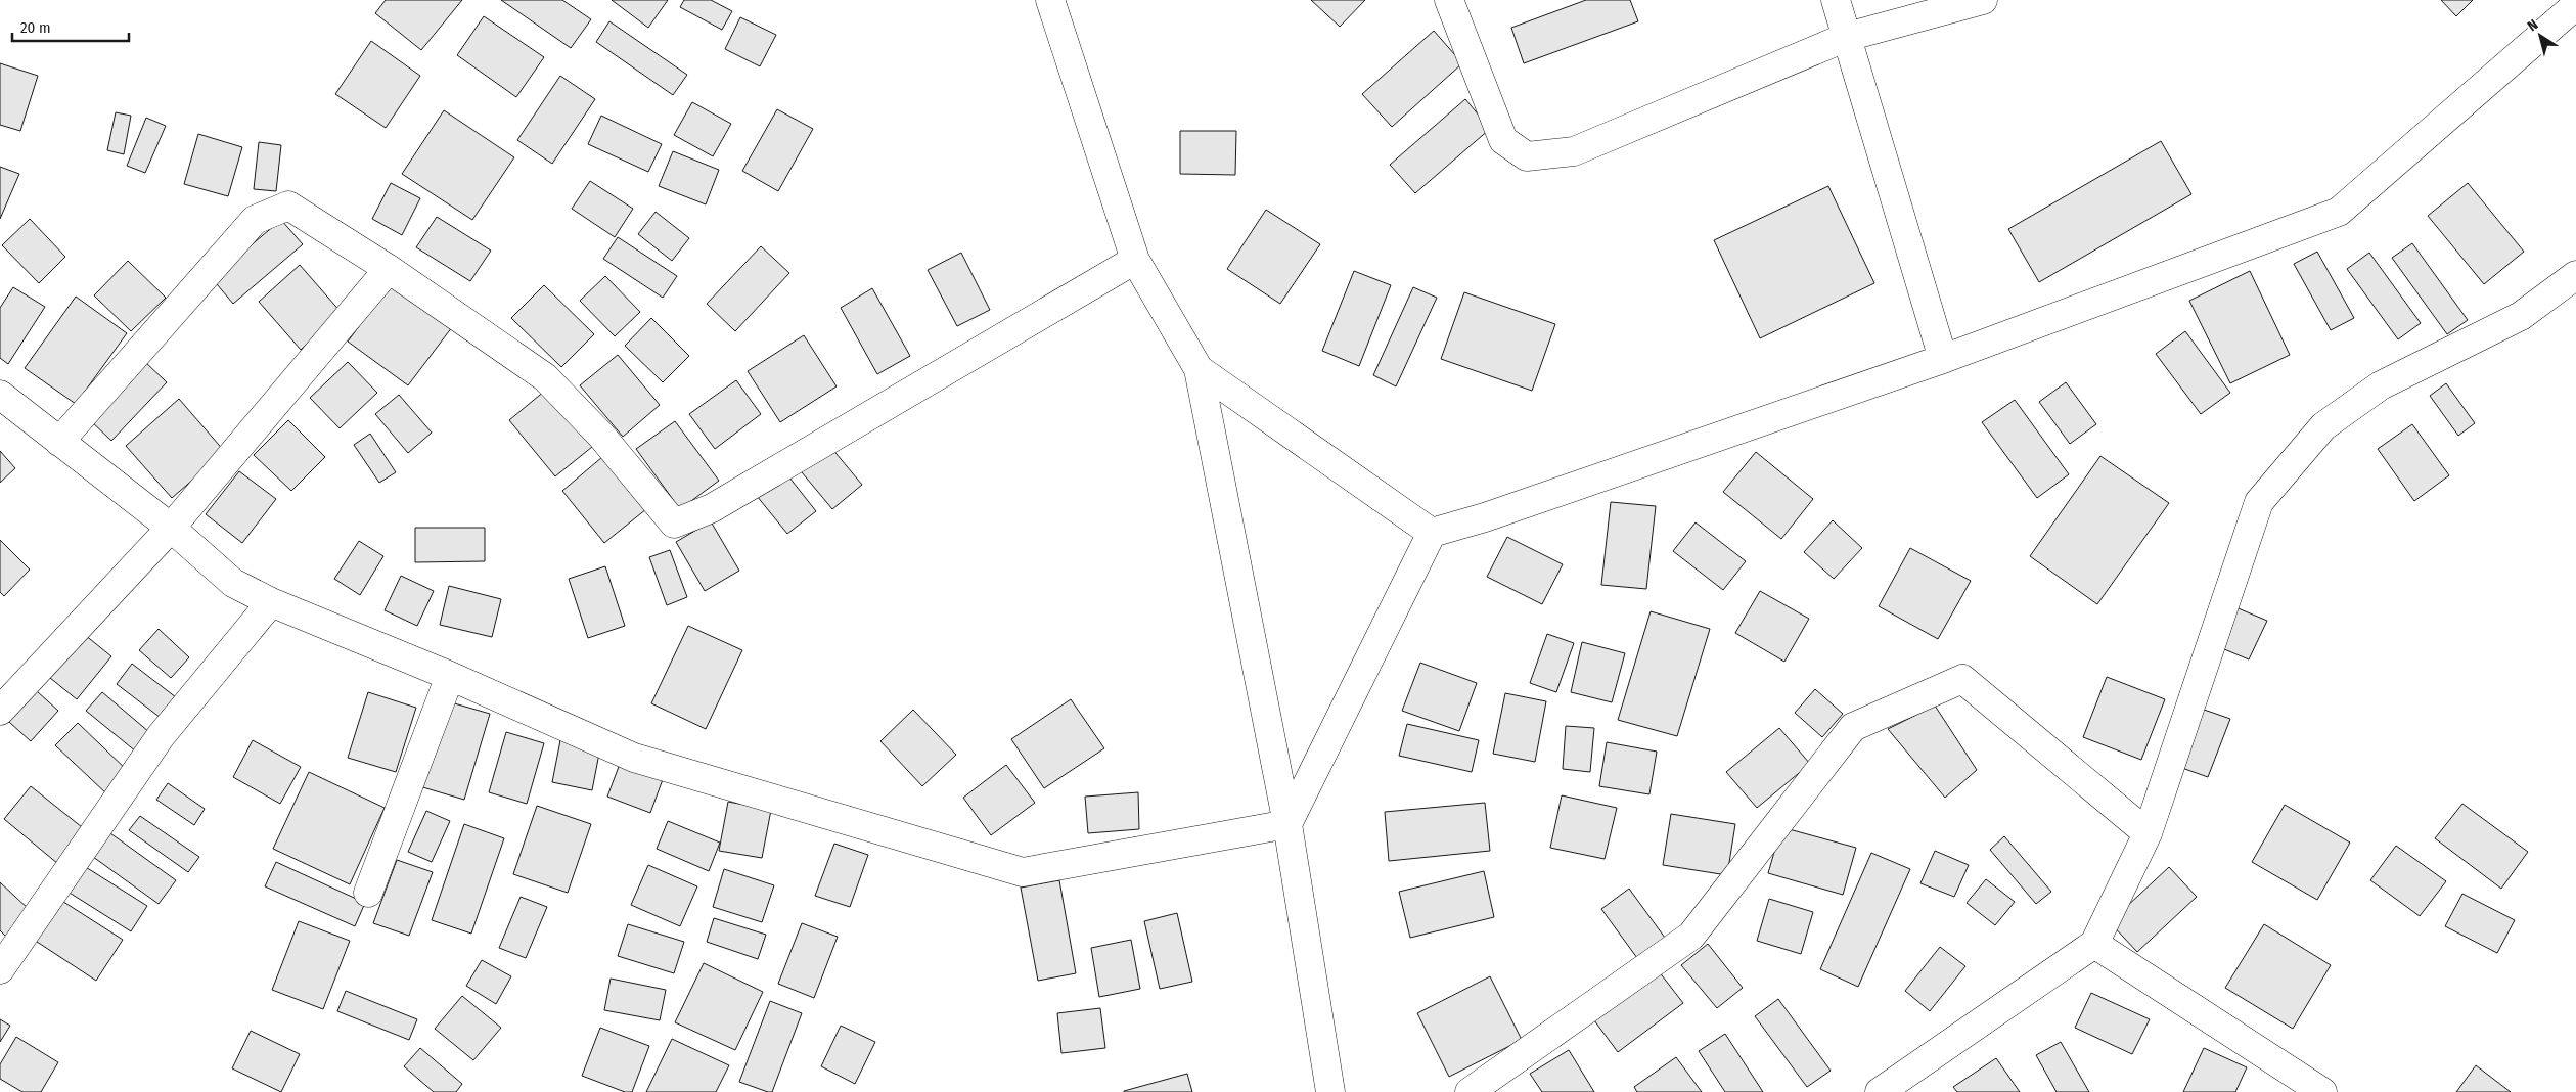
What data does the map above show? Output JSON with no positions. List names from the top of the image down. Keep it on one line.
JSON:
{"scale_bar":"20 m","north":"top left"}
